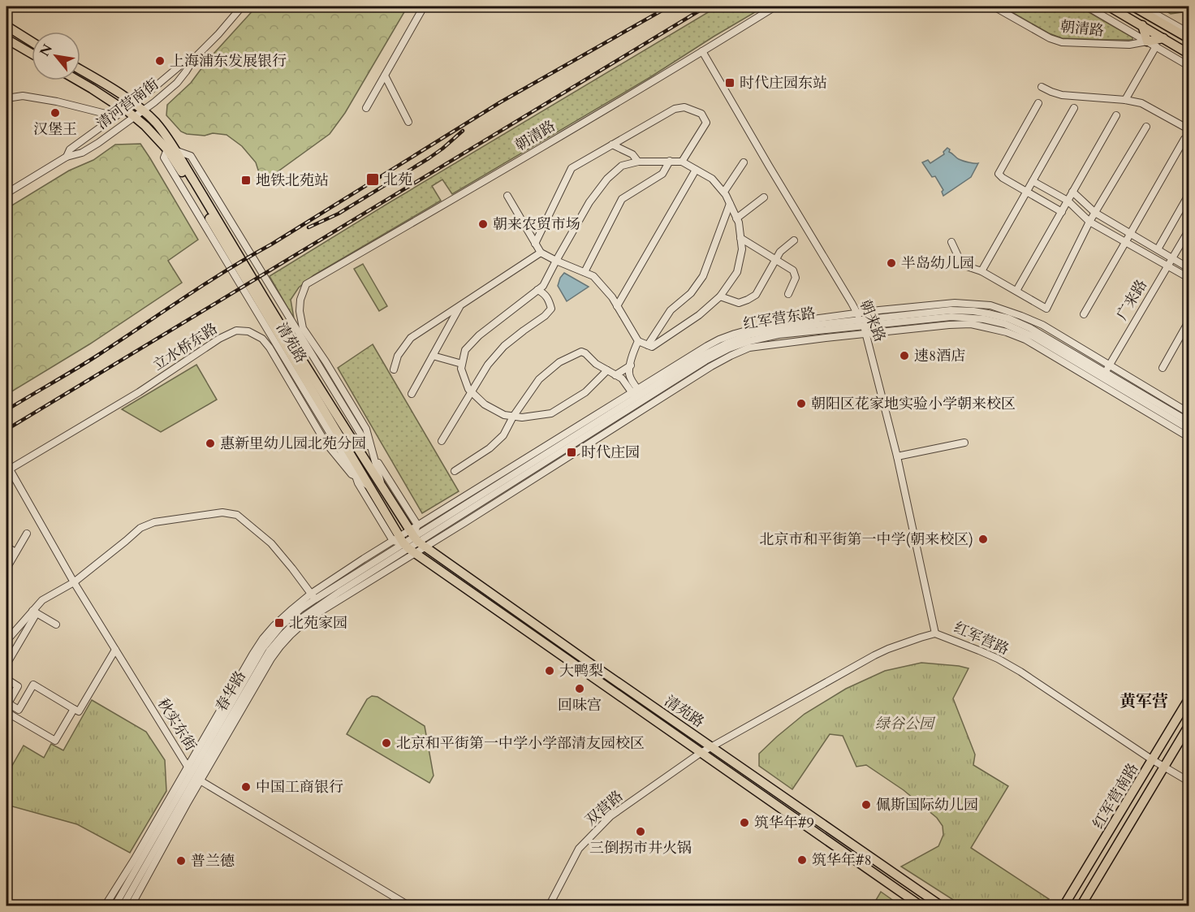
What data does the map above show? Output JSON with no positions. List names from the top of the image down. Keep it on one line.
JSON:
{"streets":{"main road":["清苑路","红军营南路"],"street":["朝清路","清河营南街","广来路","红军营东路","朝来路","立水桥东路","红军营路","春华路","秋实东街","双营路"]},"crossings":[["朝清路","朝来路"],["朝清路","清苑路"],["清河营南街","清苑路"],["广来路","红军营东路"],["红军营东路","朝来路"],["红军营东路","清苑路"],["红军营东路","春华路"],["朝来路","红军营路"],["清苑路","立水桥东路"],["清苑路","红军营路"],["清苑路","春华路"],["清苑路","双营路"],["立水桥东路","秋实东街"],["红军营路","红军营南路"],["红军营路","双营路"],["春华路","秋实东街"]],"districts":["黄军营"],"parks":["绿谷公园"],"places":{"other":["上海浦东发展银行","汉堡王","朝来农贸市场","半岛幼儿园","速8酒店","朝阳区花家地实验小学朝来校区","惠新里幼儿园北苑分园","北京市和平街第一中学(朝来校区)","大鸭梨","回味宫","北京和平街第一中学小学部清友园校区","中国工商银行","佩斯国际幼儿园","筑华年#9","三倒拐市井火锅","筑华年#8","普兰德"],"transit":["时代庄园东站","北苑","地铁北苑站","时代庄园","北苑家园"]},"north":"top left"}
